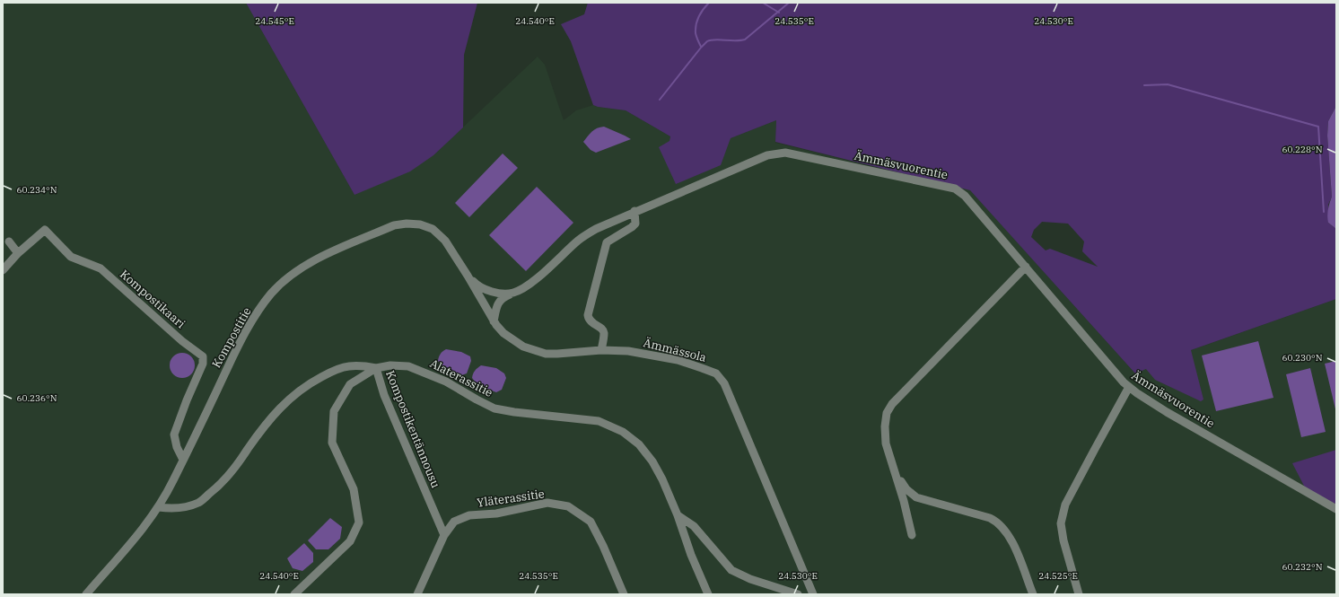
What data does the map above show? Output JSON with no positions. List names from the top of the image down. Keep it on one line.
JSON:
{"streets":{"street":["Ämmäsvuorentie","Kompostikaari","Kompostitie","Ämmässola","Alaterassitie","Kompostikentännousu","Yläterassitie"]},"crossings":[["Ämmäsvuorentie","Ämmässola"],["Kompostikaari","Kompostitie"],["Kompostitie","Ämmässola"],["Kompostitie","Kompostikentännousu"],["Alaterassitie","Kompostikentännousu"],["Kompostikentännousu","Yläterassitie"]],"coordinates":["24.545°E","24.540°E","24.535°E","24.530°E","60.228°N","60.234°N","60.230°N","60.236°N","60.232°N","24.525°E"]}
